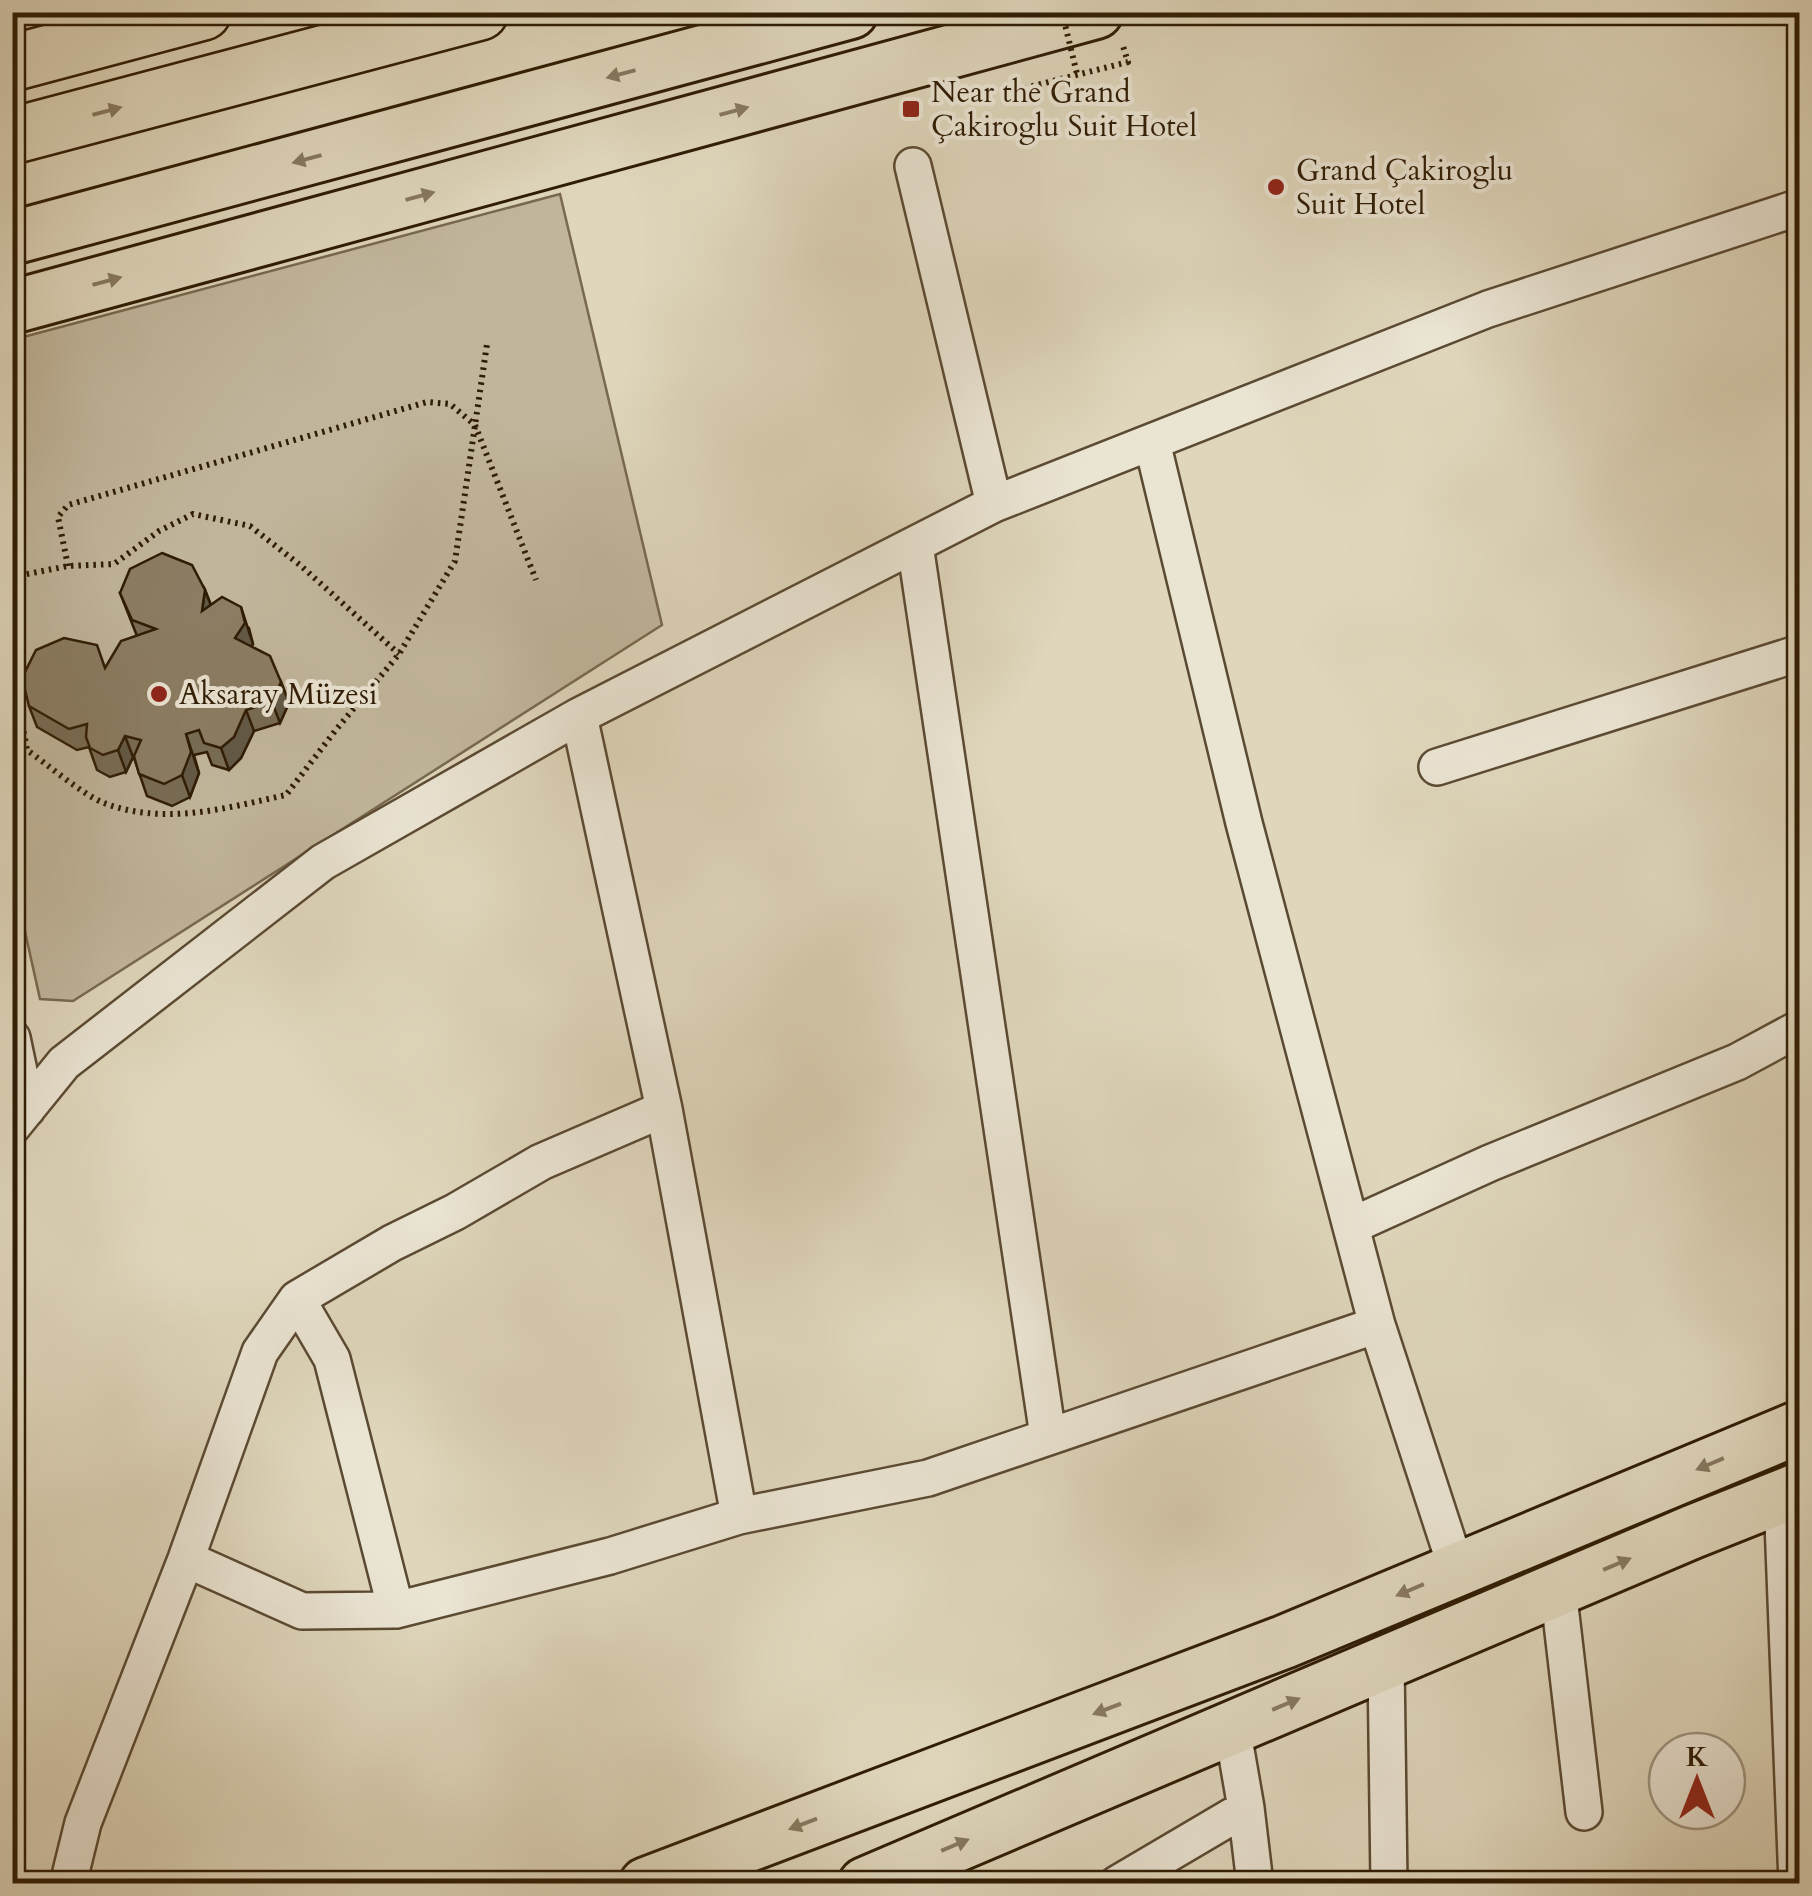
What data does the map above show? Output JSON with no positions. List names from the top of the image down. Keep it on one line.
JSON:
{"places":{"transit":["Near the Grand Çakiroglu Suit Hotel"],"other":["Grand Çakiroglu Suit Hotel","Aksaray Müzesi"]},"north":"top"}
